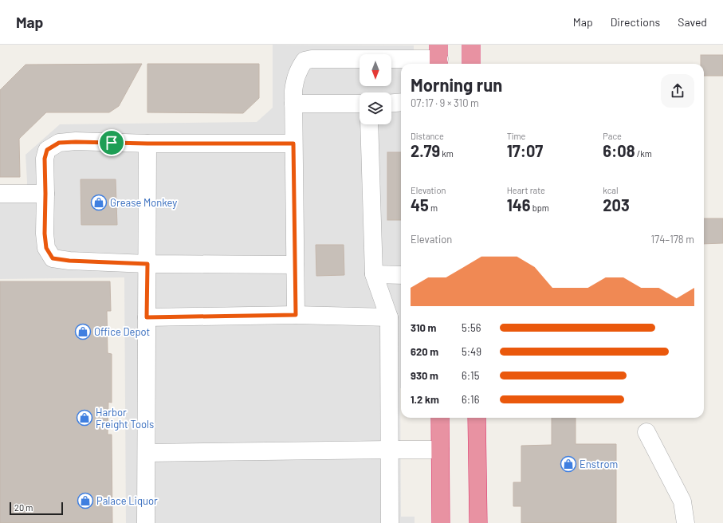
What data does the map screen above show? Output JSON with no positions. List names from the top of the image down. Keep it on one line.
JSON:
{"places":{"shop":["Grease Monkey","Office Depot","Harbor Freight Tools","Enstrom","Palace Liquor"]},"scale_bar":"20 m","north":"bottom","page":{"header":"Map","nav":["Map","Directions","Saved"],"heading":["Morning run","07:17 · 9 × 310 m"],"stats":[["Distance","2.79 km"],["Time","17:07"],["Pace","6:08 /km"],["Elevation","45 m"],["Heart rate","146 bpm"],["kcal","203"]],"chart":["Elevation","174–178 m"],"list":[{"name":"310 m","note":"5:56"},{"name":"620 m","note":"5:49"},{"name":"930 m","note":"6:15"},{"name":"1.2 km","note":"6:16"}],"scale":"20 m"}}
